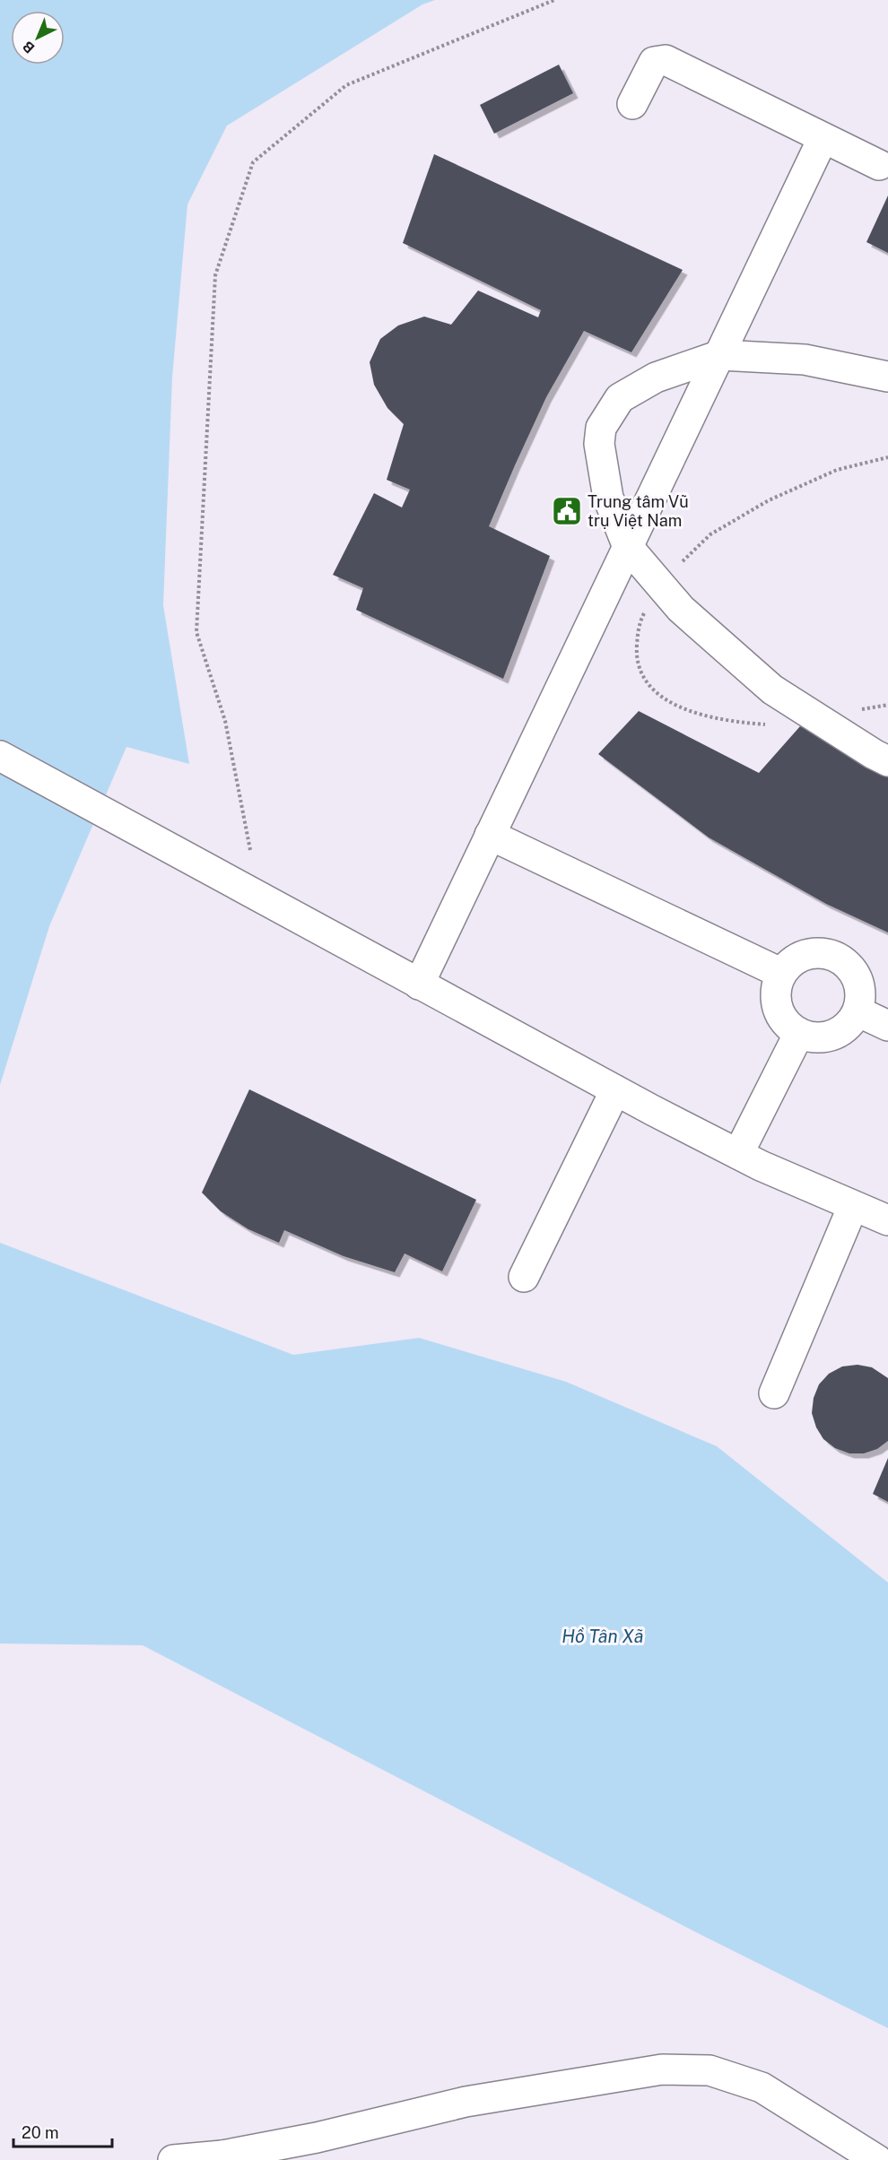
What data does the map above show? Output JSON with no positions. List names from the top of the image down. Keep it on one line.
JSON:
{"water":["Hồ Tân Xã"],"places":{"public building":["Trung tâm Vũ trụ Việt Nam"]},"scale_bar":"20 m","north":"bottom left"}
